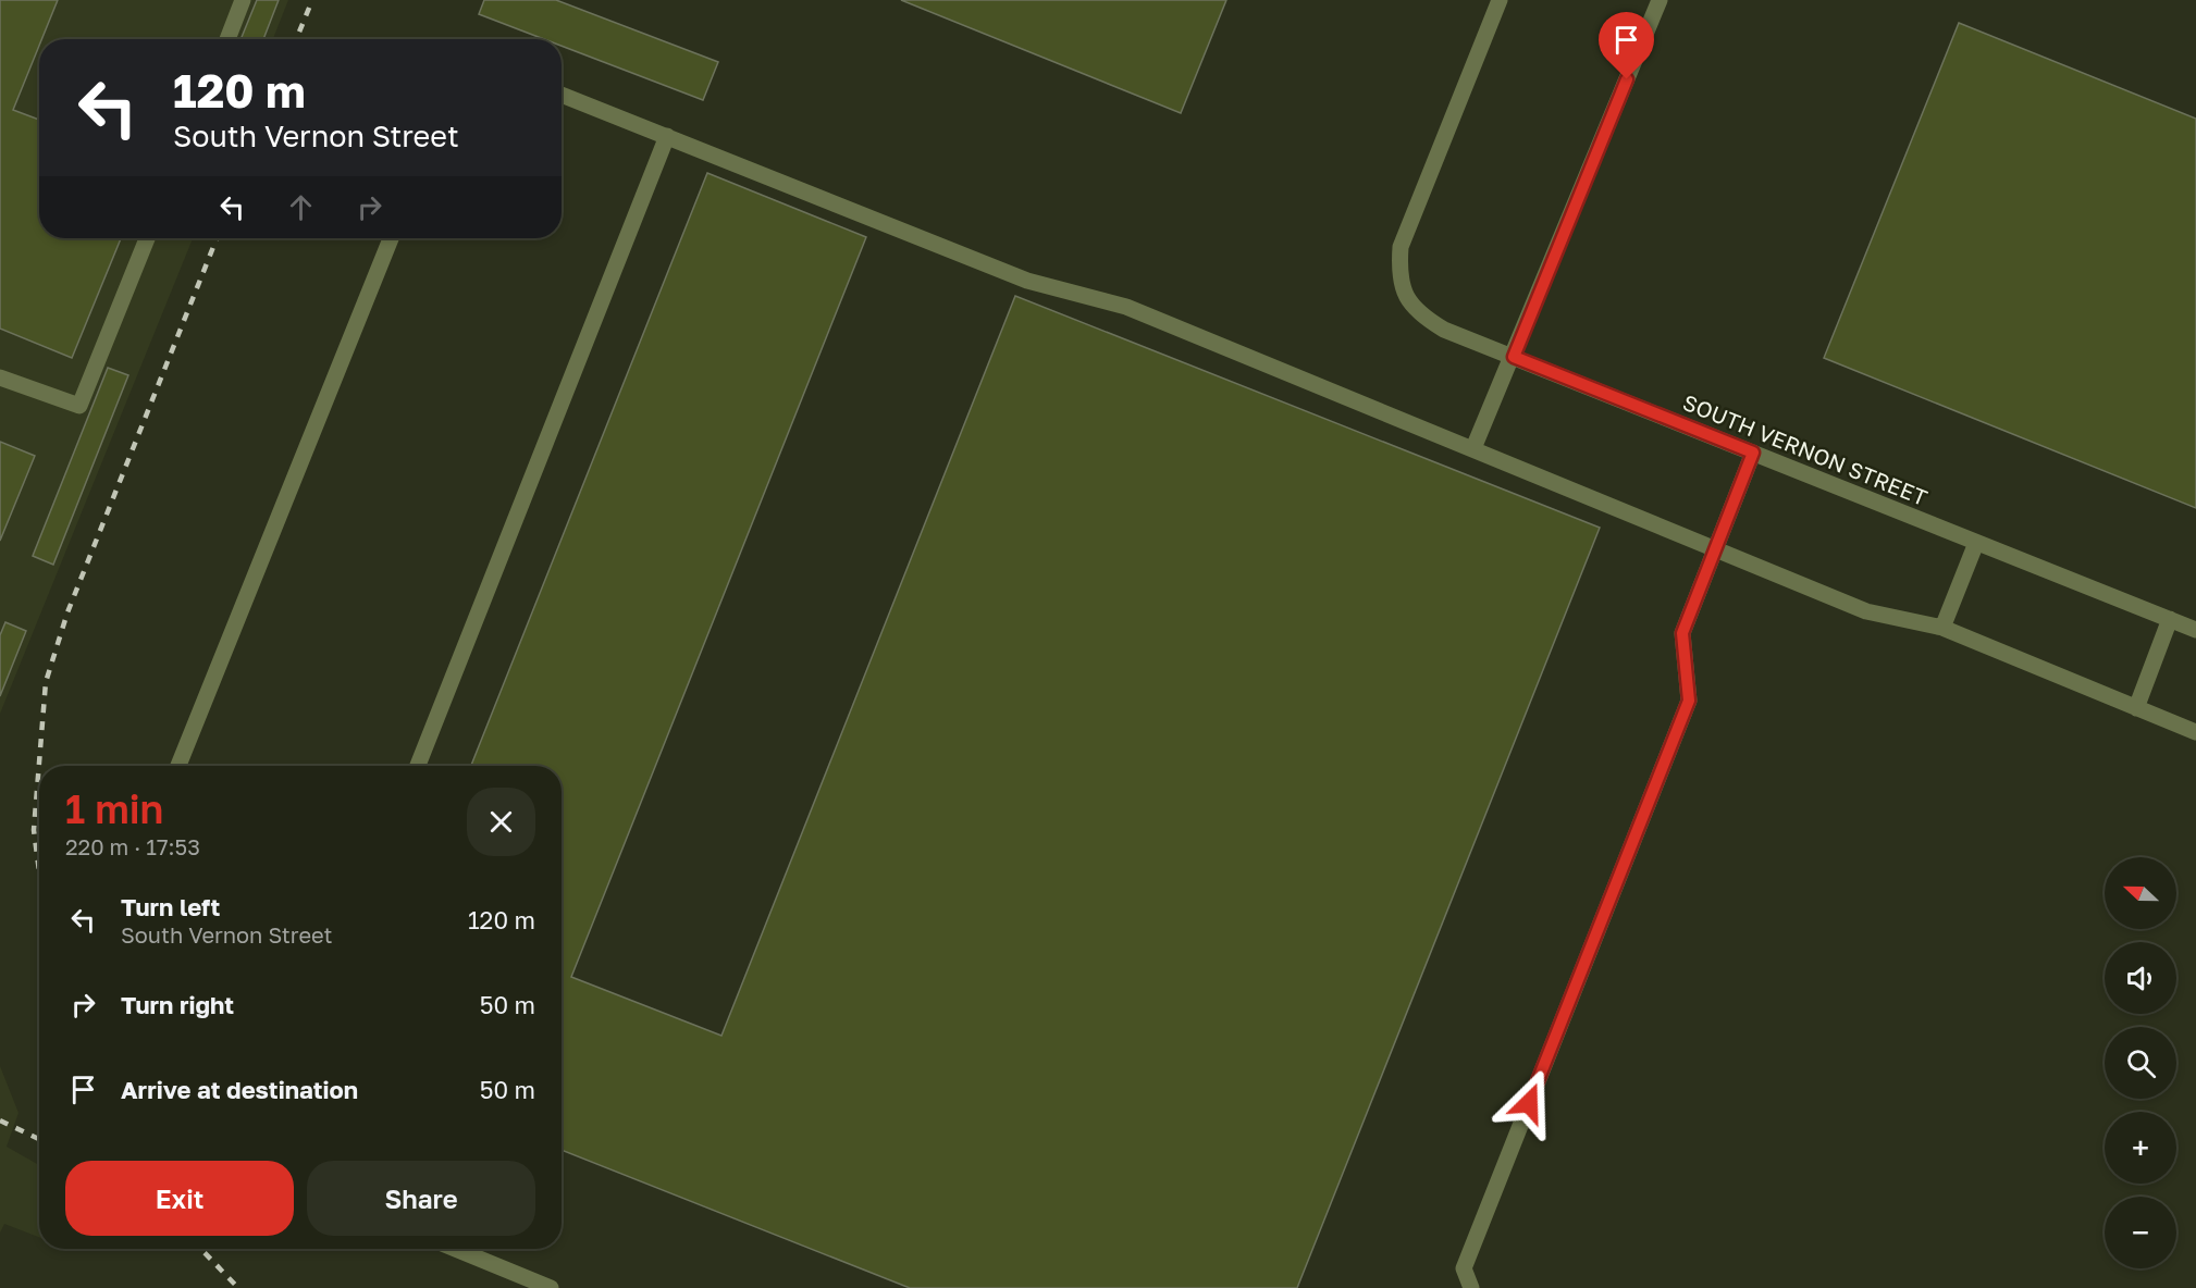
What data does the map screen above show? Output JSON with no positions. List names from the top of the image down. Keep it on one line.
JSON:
{"streets":{"street":["SOUTH VERNON STREET"]},"north":"left","page":{"turn":["120 m","South Vernon Street"],"heading":["1 min","220 m · 17:53"],"map_buttons":["+","−"],"list":[{"name":"Turn left","note":"South Vernon Street","value":"120 m"},{"name":"Turn right","value":"50 m"},{"name":"Arrive at destination","value":"50 m"}],"buttons":["Exit","Share"]}}
